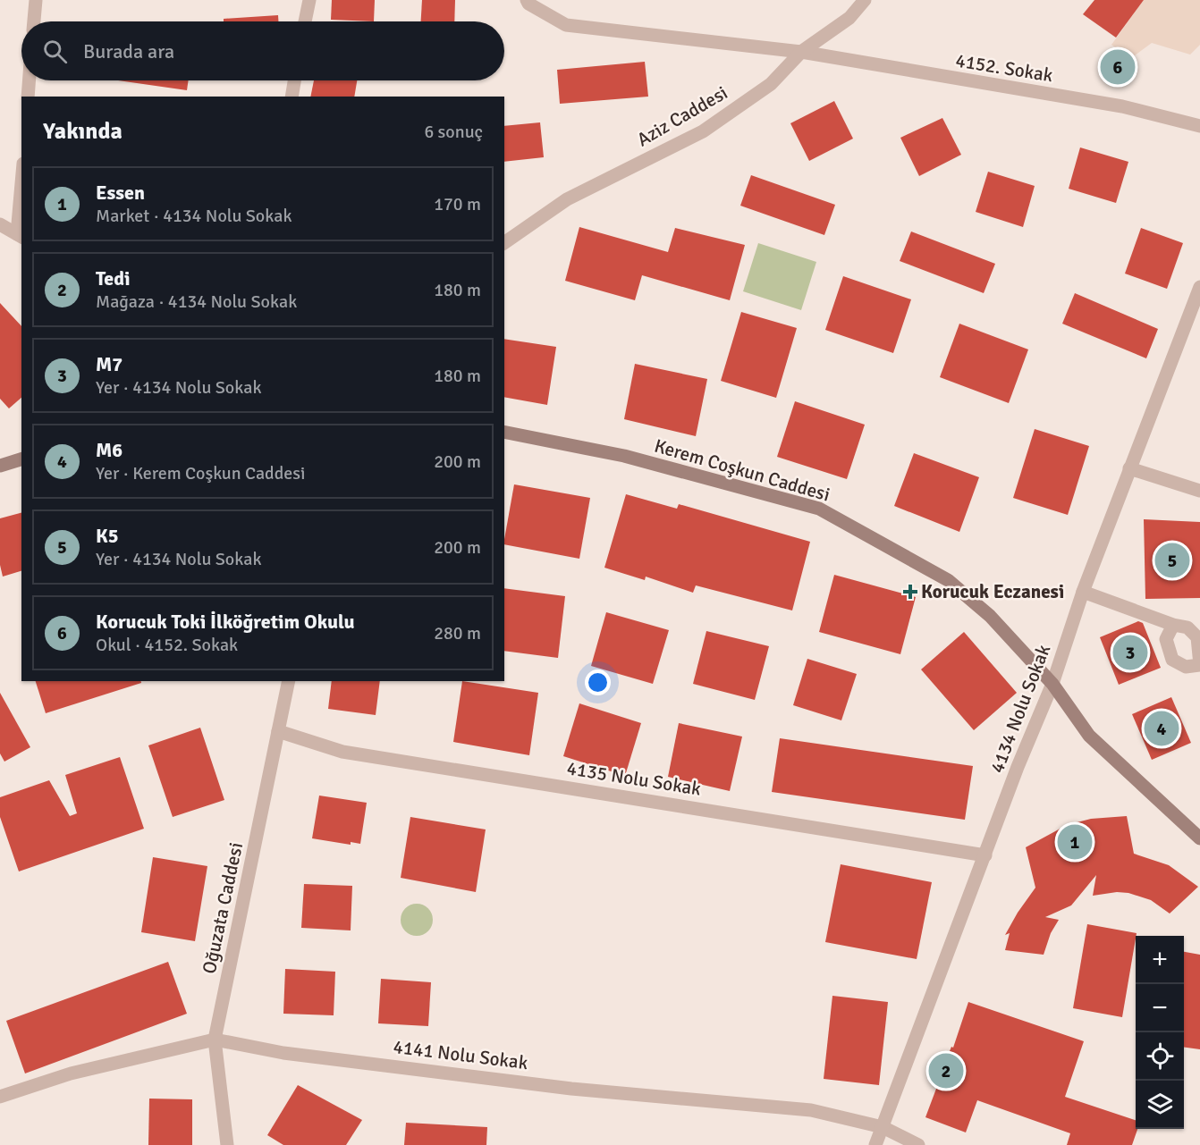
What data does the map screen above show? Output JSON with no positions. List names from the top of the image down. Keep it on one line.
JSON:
{"streets":{"street":["4152. Sokak","Aziz Caddesi","Kerem Coşkun Caddesi","4134 Nolu Sokak","4135 Nolu Sokak","Oğuzata Caddesi","4141 Nolu Sokak"]},"crossings":[["4152. Sokak","Aziz Caddesi"],["Kerem Coşkun Caddesi","4134 Nolu Sokak"],["4134 Nolu Sokak","4135 Nolu Sokak"],["4134 Nolu Sokak","4141 Nolu Sokak"],["4135 Nolu Sokak","Oğuzata Caddesi"],["Oğuzata Caddesi","4141 Nolu Sokak"]],"places":{"health":["Korucuk Eczanesi"]},"page":{"search":"Burada ara","pins":["6","5","3","4","1","2"],"heading":["Yakında","6 sonuç"],"list":[{"mark":"1","name":"Essen","note":"Market · 4134 Nolu Sokak","value":"170 m"},{"mark":"2","name":"Tedi","note":"Mağaza · 4134 Nolu Sokak","value":"180 m"},{"mark":"3","name":"M7","note":"Yer · 4134 Nolu Sokak","value":"180 m"},{"mark":"4","name":"M6","note":"Yer · Kerem Coşkun Caddesi","value":"200 m"},{"mark":"5","name":"K5","note":"Yer · 4134 Nolu Sokak","value":"200 m"},{"mark":"6","name":"Korucuk Toki İlköğretim Okulu","note":"Okul · 4152. Sokak","value":"280 m"}],"map_buttons":["+","−"]}}
